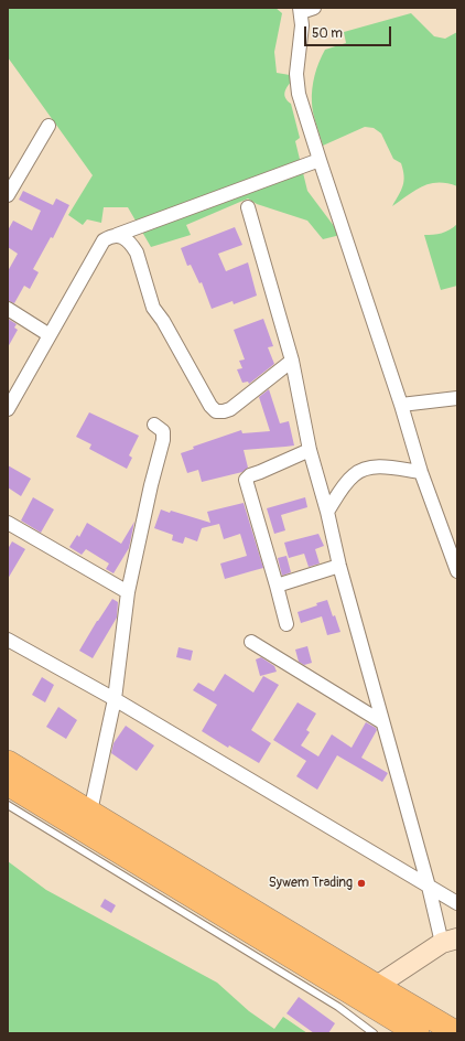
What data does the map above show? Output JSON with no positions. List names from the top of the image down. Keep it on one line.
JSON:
{"places":["Sywem Trading"],"scale_bar":"50 m"}
